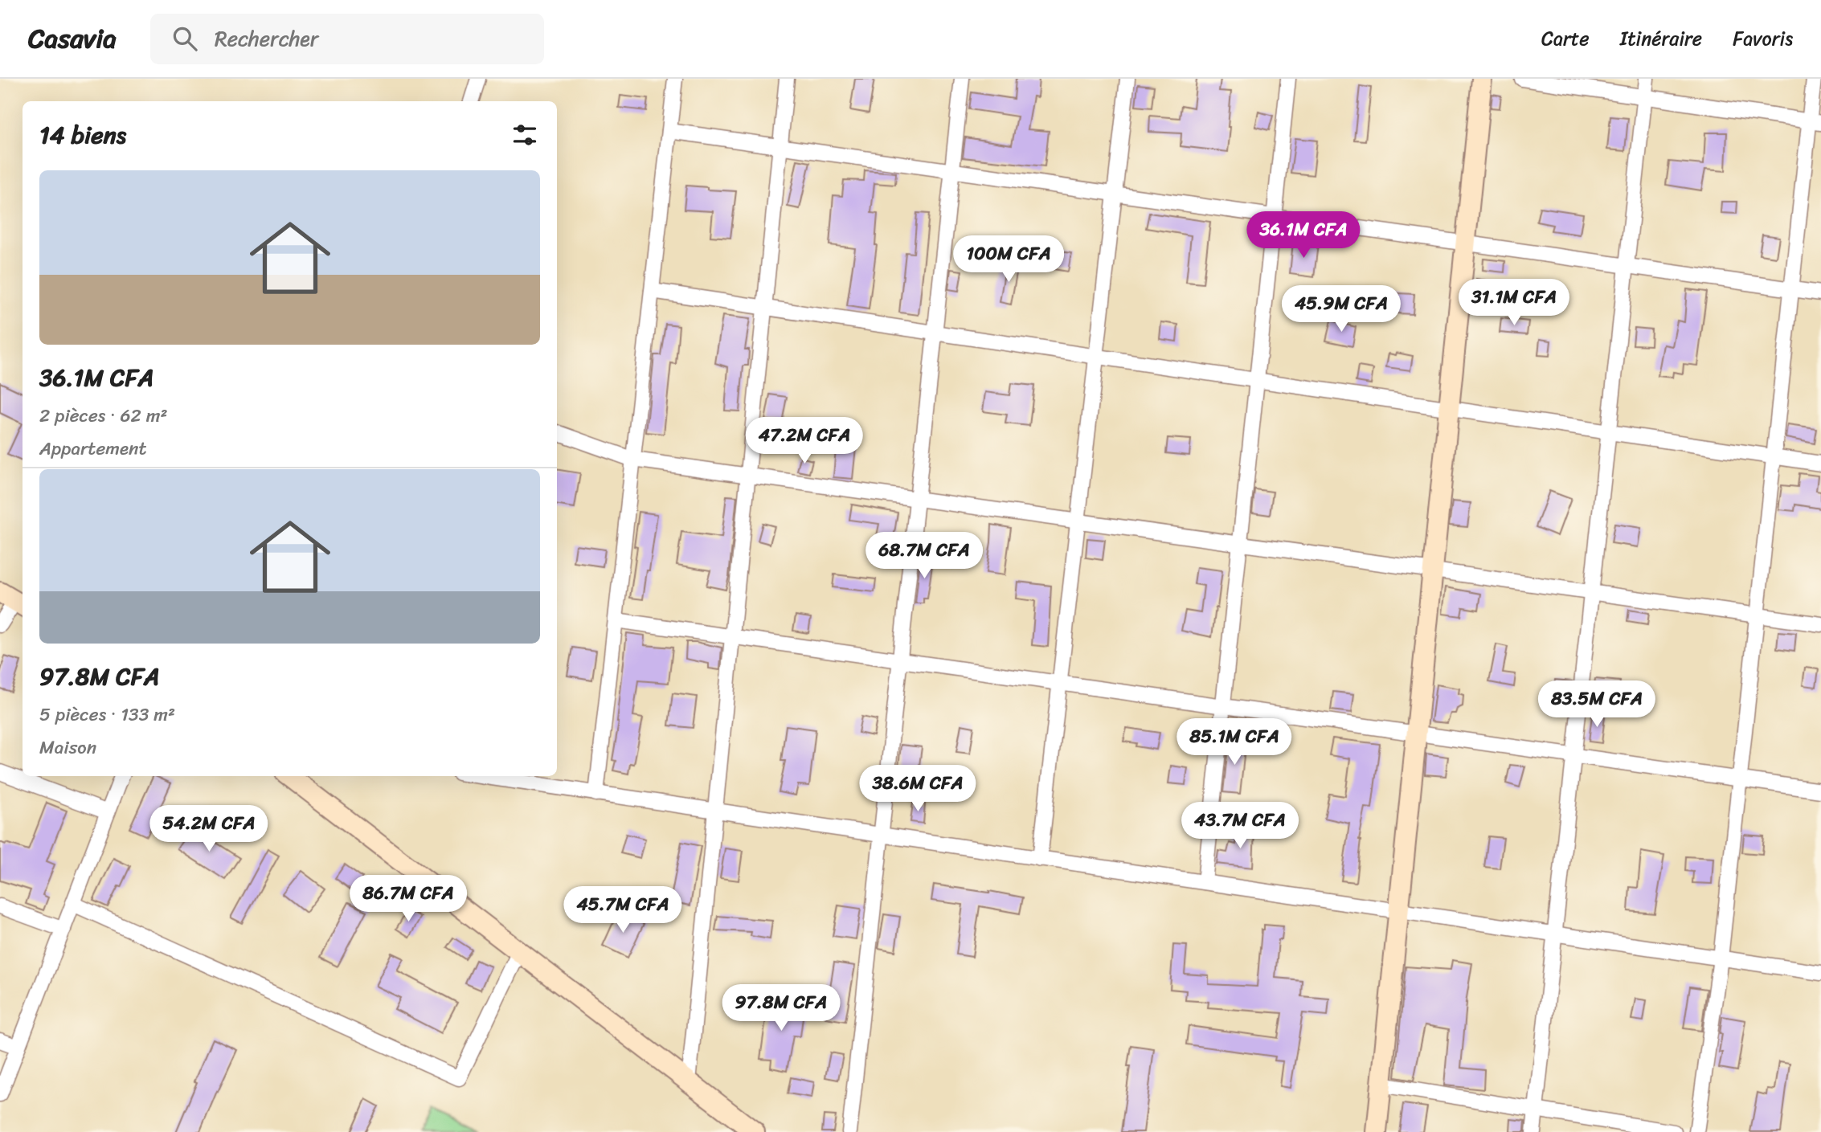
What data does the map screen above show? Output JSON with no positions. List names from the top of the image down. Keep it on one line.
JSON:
{"page":{"header":"Casavia","search":"Rechercher","nav":["Carte","Itinéraire","Favoris"],"heading":"14 biens","list":[{"name":"36.1M CFA","note":"2 pièces · 62 m² · Appartement"},{"name":"97.8M CFA","note":"5 pièces · 133 m² · Maison"}],"price":["36.1M CFA","100M CFA","31.1M CFA","45.9M CFA","47.2M CFA","68.7M CFA","83.5M CFA","85.1M CFA","38.6M CFA","43.7M CFA","54.2M CFA","86.7M CFA","45.7M CFA","97.8M CFA"]}}
